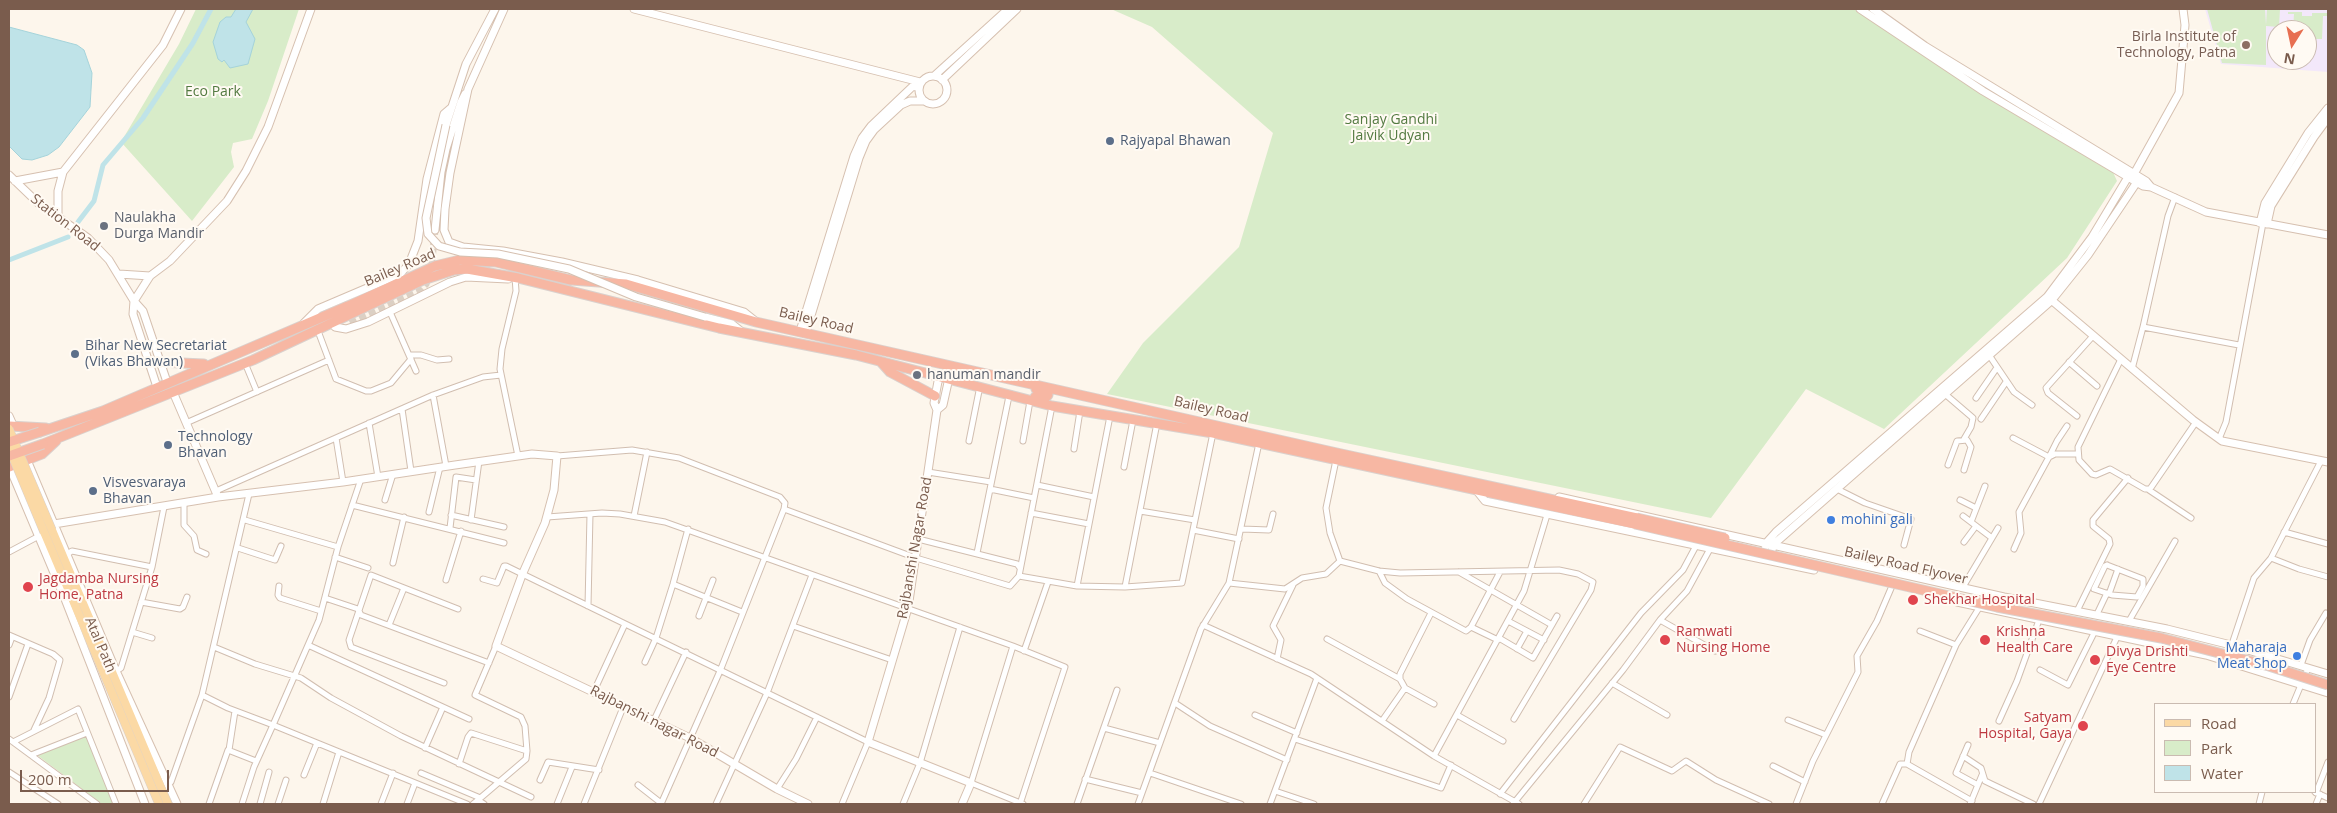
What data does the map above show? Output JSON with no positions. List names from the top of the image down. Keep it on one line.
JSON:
{"streets":{"highway":["Bailey Road","Bailey Road Flyover"],"main road":["Atal Path"],"street":["Station Road","Rajbanshi Nagar Road","Rajbanshi nagar Road"]},"crossings":[["Station Road","Bailey Road"],["Bailey Road","Rajbanshi Nagar Road"],["Bailey Road","Bailey Road Flyover"]],"parks":["Eco Park","Sanjay Gandhi Jaivik Udyan"],"places":["Birla Institute of Technology, Patna","Rajyapal Bhawan","Naulakha Durga Mandir","Bihar New Secretariat (Vikas Bhawan)","hanuman mandir","Technology Bhavan","Visvesvaraya Bhavan","mohini gali","Jagdamba Nursing Home, Patna","Shekhar Hospital","Ramwati Nursing Home","Krishna Health Care","Maharaja Meat Shop","Divya Drishti Eye Centre","Satyam Hospital, Gaya"],"legend":["Road","Park","Water"],"scale_bar":"200 m","north":"bottom"}
